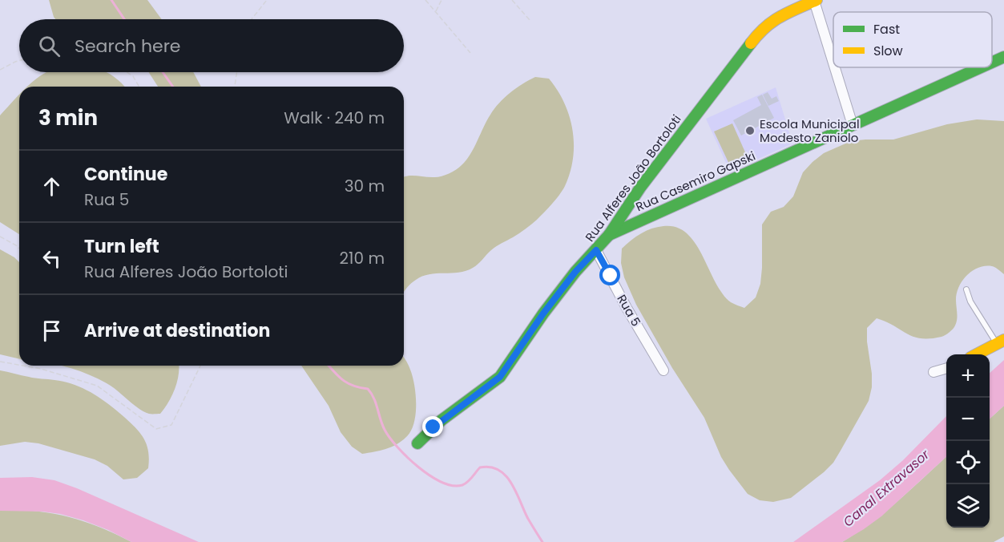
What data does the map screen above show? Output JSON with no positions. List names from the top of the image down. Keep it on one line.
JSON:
{"streets":{"street":["Rua Alferes João Bortoloti","Rua Casemiro Gapski","Rua 5"]},"crossings":[["Rua Alferes João Bortoloti","Rua Casemiro Gapski"],["Rua Alferes João Bortoloti","Rua 5"]],"water":["Canal Extravasor"],"places":["Escola Municipal Modesto Zaniolo"],"legend":["Fast","Slow"],"page":{"search":"Search here","heading":["3 min","Walk · 240 m"],"list":[["Continue","Rua 5","30 m"],["Turn left","Rua Alferes João Bortoloti","210 m"],"Arrive at destination"],"map_buttons":["+","−"]}}
